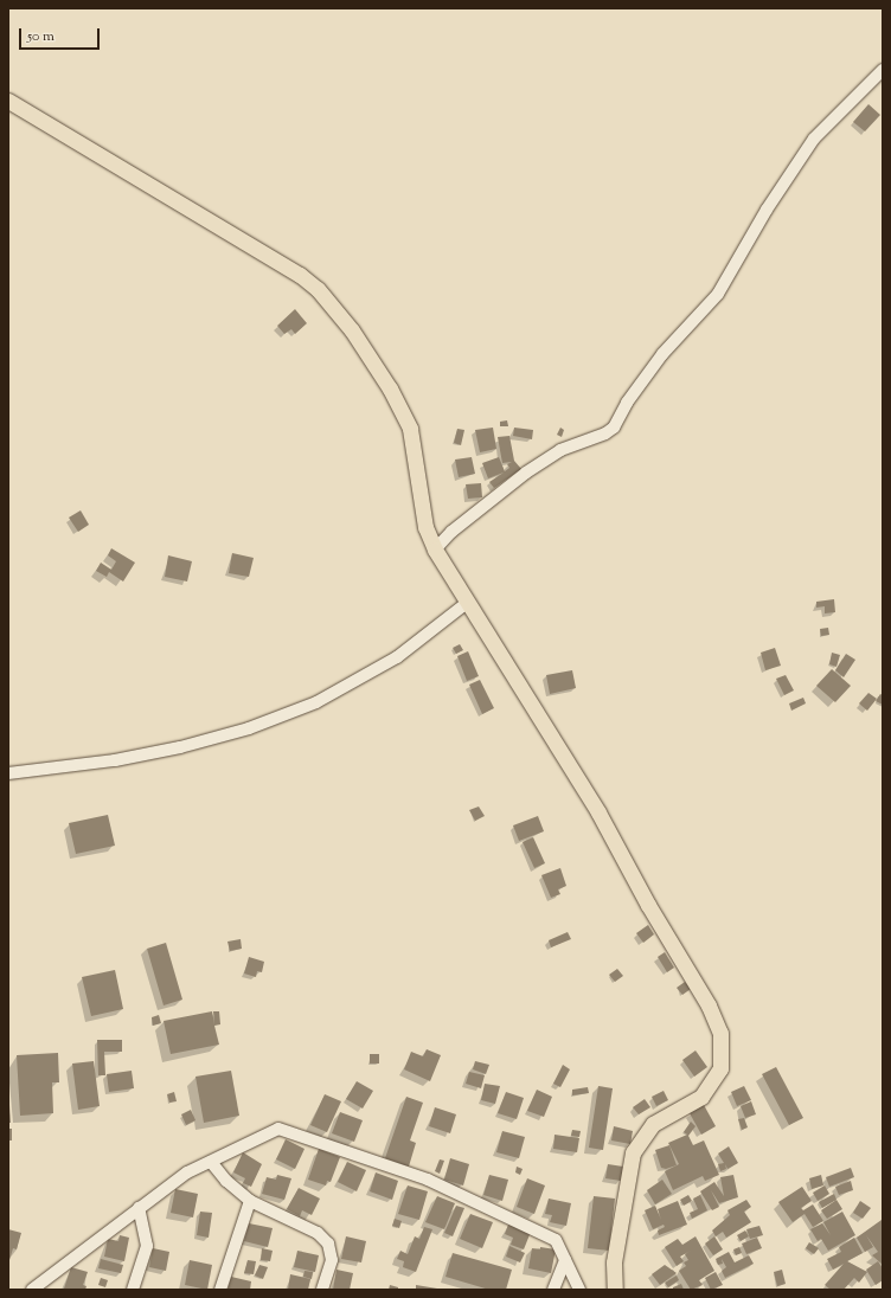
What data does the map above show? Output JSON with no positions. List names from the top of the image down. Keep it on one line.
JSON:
{"scale_bar":"50 m"}
